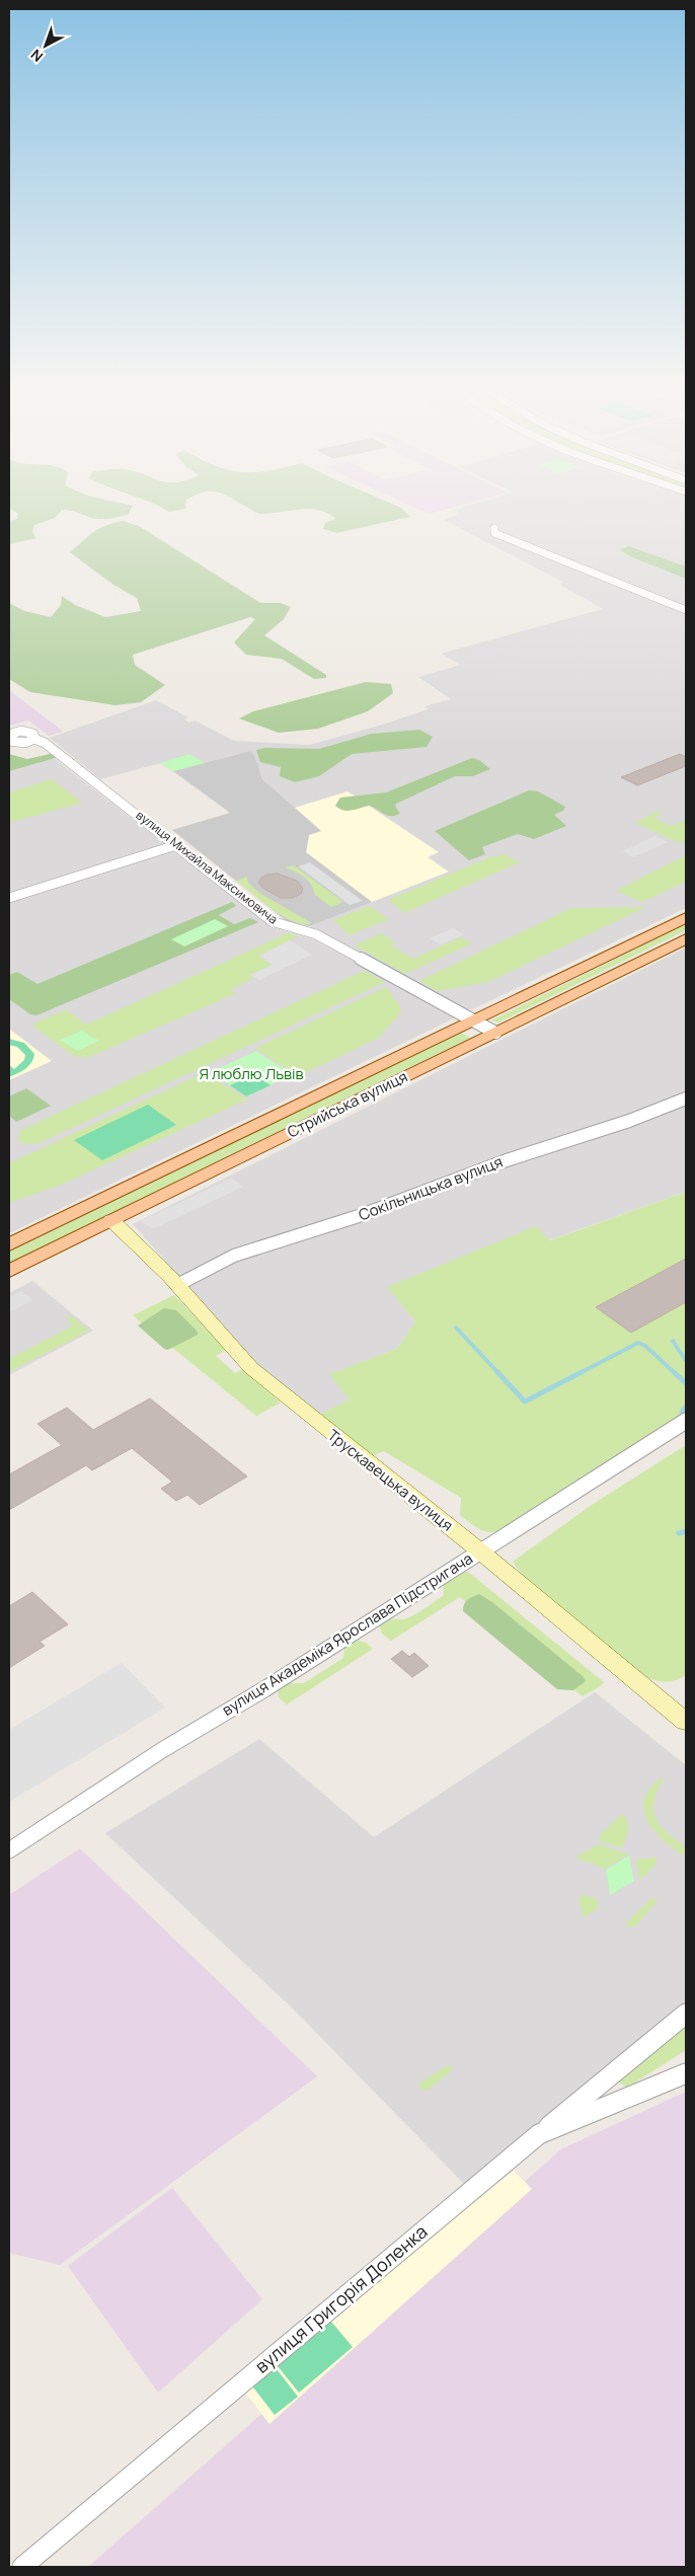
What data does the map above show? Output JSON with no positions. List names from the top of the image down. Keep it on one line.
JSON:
{"streets":{"main road":["Стрийська вулиця"],"street":["вулиця Михайла Максимовича","Сокільницька вулиця","Трускавецька вулиця","вулиця Академіка Ярослава Підстригача","вулиця Григорія Доленка"]},"crossings":[["вулиця Михайла Максимовича","Стрийська вулиця"],["Стрийська вулиця","Трускавецька вулиця"],["Сокільницька вулиця","Трускавецька вулиця"],["Трускавецька вулиця","вулиця Академіка Ярослава Підстригача"]],"parks":["Я люблю Львів"],"north":"bottom left"}
